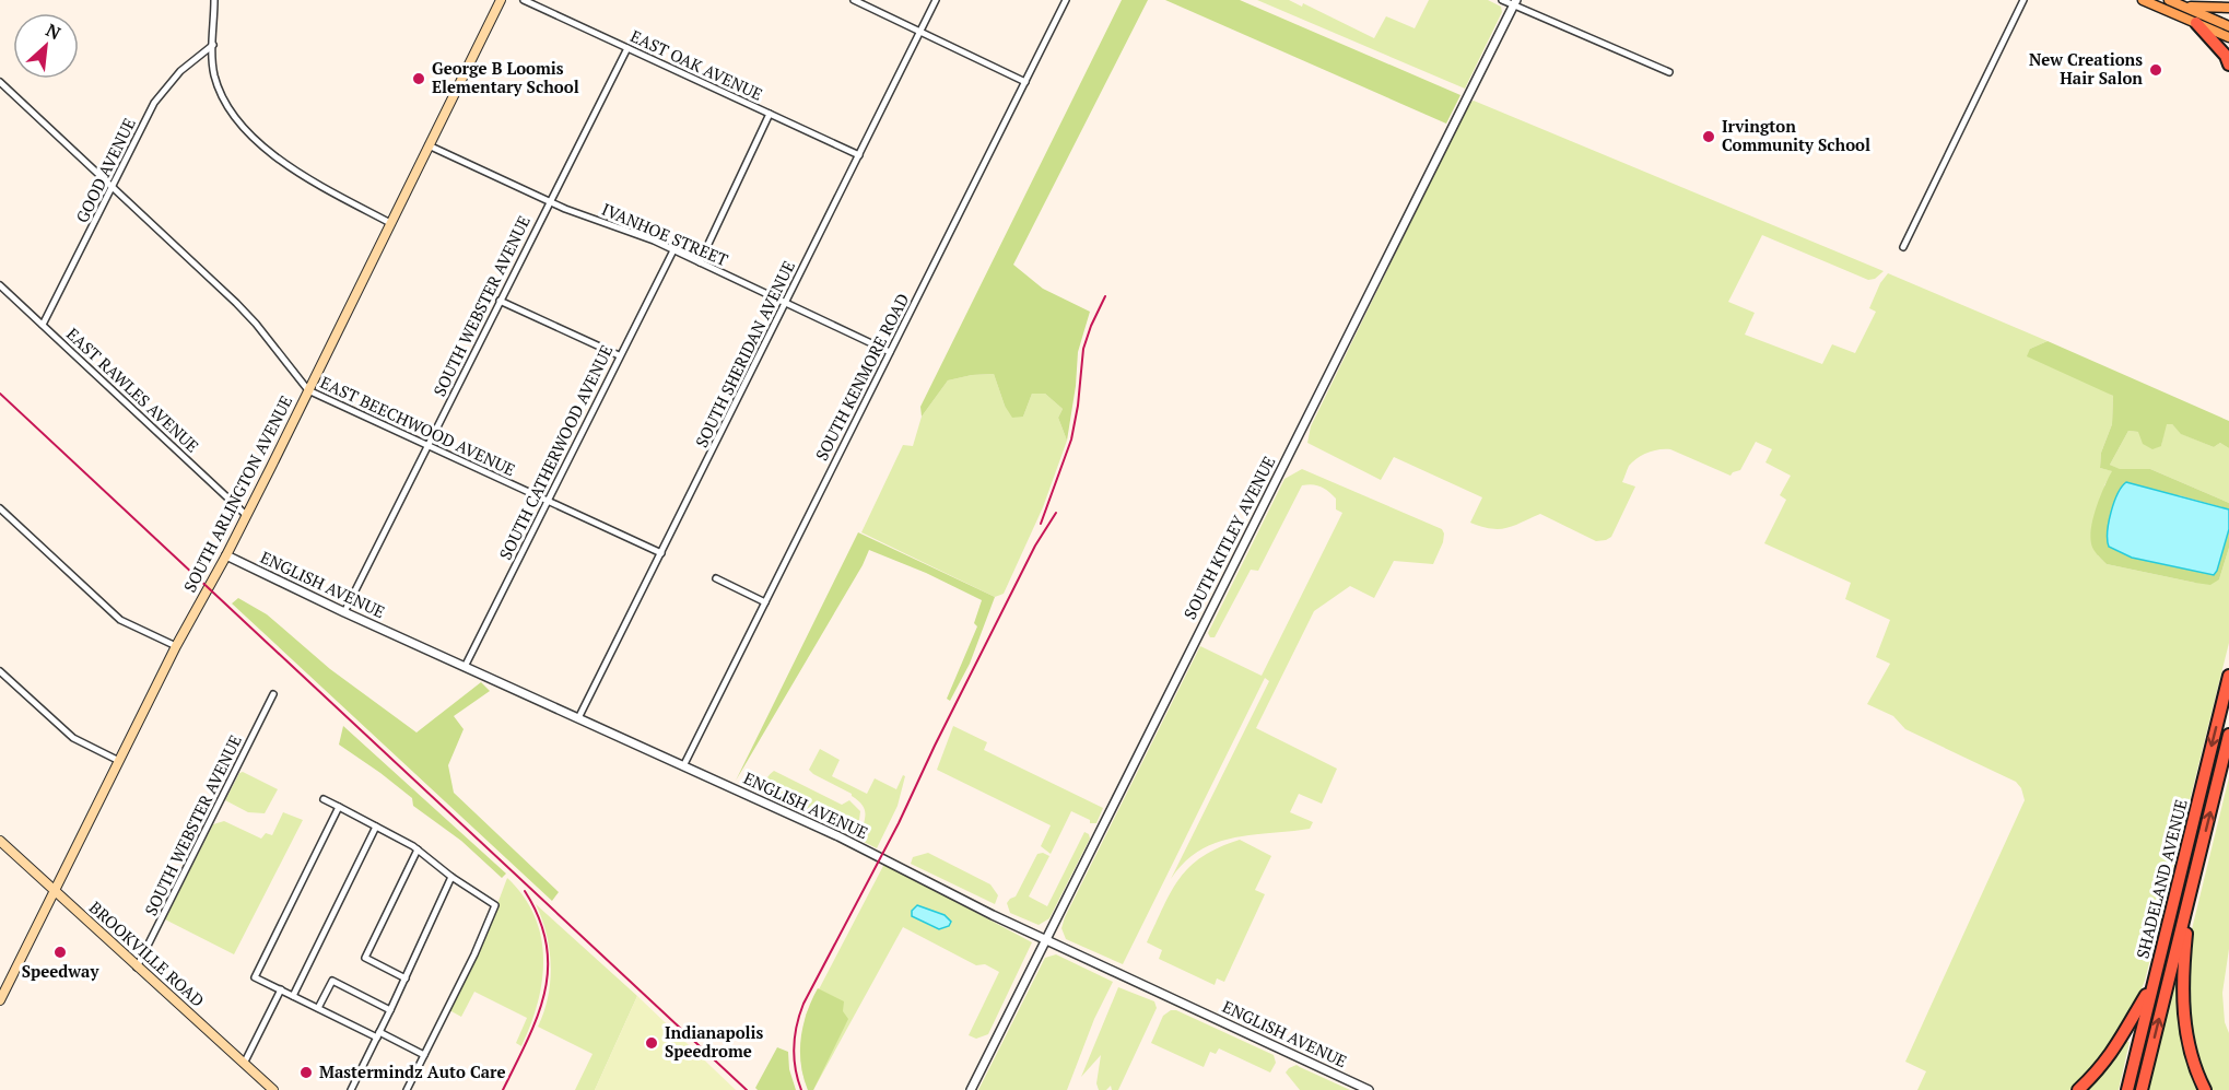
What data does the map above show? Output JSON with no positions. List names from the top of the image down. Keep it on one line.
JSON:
{"streets":{"highway":["SHADELAND AVENUE"],"main road":["SOUTH ARLINGTON AVENUE","BROOKVILLE ROAD"],"street":["EAST OAK AVENUE","GOOD AVENUE","IVANHOE STREET","SOUTH WEBSTER AVENUE","SOUTH SHERIDAN AVENUE","SOUTH KENMORE ROAD","EAST RAWLES AVENUE","EAST BEECHWOOD AVENUE","SOUTH CATHERWOOD AVENUE","SOUTH KITLEY AVENUE","ENGLISH AVENUE"]},"crossings":[["EAST OAK AVENUE","SOUTH WEBSTER AVENUE"],["EAST OAK AVENUE","SOUTH SHERIDAN AVENUE"],["GOOD AVENUE","EAST RAWLES AVENUE"],["GOOD AVENUE","EAST BEECHWOOD AVENUE"],["IVANHOE STREET","SOUTH WEBSTER AVENUE"],["IVANHOE STREET","SOUTH SHERIDAN AVENUE"],["IVANHOE STREET","SOUTH KENMORE ROAD"],["IVANHOE STREET","SOUTH CATHERWOOD AVENUE"],["IVANHOE STREET","SOUTH ARLINGTON AVENUE"],["SOUTH WEBSTER AVENUE","EAST BEECHWOOD AVENUE"],["SOUTH WEBSTER AVENUE","ENGLISH AVENUE"],["SOUTH WEBSTER AVENUE","BROOKVILLE ROAD"],["SOUTH SHERIDAN AVENUE","EAST BEECHWOOD AVENUE"],["SOUTH SHERIDAN AVENUE","ENGLISH AVENUE"],["SOUTH KENMORE ROAD","ENGLISH AVENUE"],["EAST RAWLES AVENUE","SOUTH ARLINGTON AVENUE"],["EAST BEECHWOOD AVENUE","SOUTH CATHERWOOD AVENUE"],["EAST BEECHWOOD AVENUE","SOUTH ARLINGTON AVENUE"],["SOUTH CATHERWOOD AVENUE","ENGLISH AVENUE"],["SOUTH ARLINGTON AVENUE","ENGLISH AVENUE"],["SOUTH ARLINGTON AVENUE","BROOKVILLE ROAD"],["SOUTH KITLEY AVENUE","ENGLISH AVENUE"]],"places":["New Creations Hair Salon","George B Loomis Elementary School","Irvington Community School","Speedway","Indianapolis Speedrome","Mastermindz Auto Care"],"north":"top right"}
